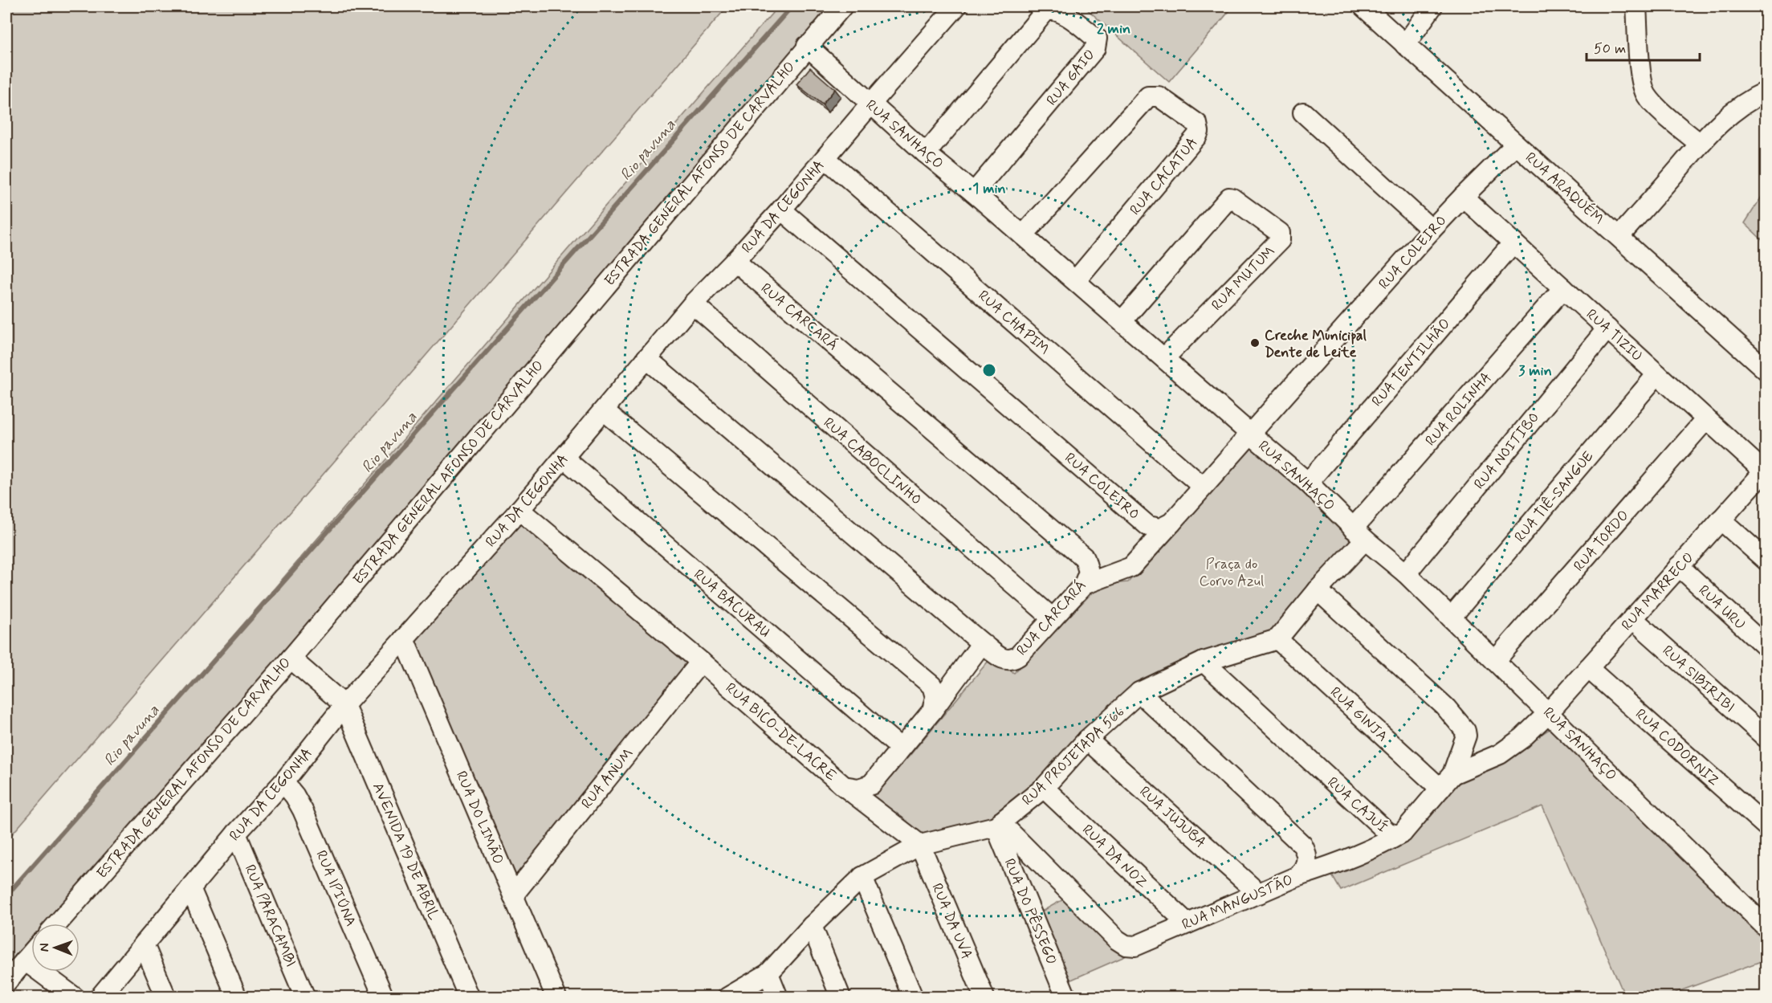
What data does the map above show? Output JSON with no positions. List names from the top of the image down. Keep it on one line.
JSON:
{"streets":{"street":["RUA GAIO","RUA SANHAÇO","ESTRADA GENERAL AFONSO DE CARVALHO","RUA CACATUA","RUA ARAQUÉM","RUA DA CEGONHA","RUA COLEIRO","RUA MUTUM","RUA CARCARÁ","RUA CHAPIM","RUA TIZIU","RUA TENTILHÃO","RUA ROLINHA","RUA NOITIBO","RUA CABOCLINHO","RUA TIÊ-SANGUE","RUA TORDO","RUA MARRECO","RUA BACURAU","RUA URU","RUA SIBIRIBI","RUA GINJA","RUA BICO-DE-LACRE","RUA CODORNIZ","RUA PROJETADA 566","RUA ANUM","RUA CAJUÍ","RUA JUJUBA","RUA DO LIMÃO","AVENIDA 19 DE ABRIL","RUA DA NOZ","RUA IPIÚNA","RUA MANGUSTÃO","RUA DO PÊSSEGO","RUA PARACAMBI","RUA DA UVA"]},"crossings":[["RUA GAIO","RUA SANHAÇO"],["RUA SANHAÇO","ESTRADA GENERAL AFONSO DE CARVALHO"],["RUA SANHAÇO","RUA CACATUA"],["RUA SANHAÇO","RUA DA CEGONHA"],["RUA SANHAÇO","RUA COLEIRO"],["RUA SANHAÇO","RUA MUTUM"],["RUA SANHAÇO","RUA TENTILHÃO"],["RUA SANHAÇO","RUA ROLINHA"],["RUA SANHAÇO","RUA NOITIBO"],["RUA SANHAÇO","RUA TIÊ-SANGUE"],["RUA SANHAÇO","RUA TORDO"],["RUA SANHAÇO","RUA MARRECO"],["RUA ARAQUÉM","RUA COLEIRO"],["RUA DA CEGONHA","RUA COLEIRO"],["RUA DA CEGONHA","RUA CARCARÁ"],["RUA DA CEGONHA","RUA CHAPIM"],["RUA DA CEGONHA","RUA CABOCLINHO"],["RUA DA CEGONHA","RUA BACURAU"],["RUA DA CEGONHA","RUA BICO-DE-LACRE"],["RUA DA CEGONHA","RUA DO LIMÃO"],["RUA DA CEGONHA","AVENIDA 19 DE ABRIL"],["RUA DA CEGONHA","RUA IPIÚNA"],["RUA DA CEGONHA","RUA PARACAMBI"],["RUA COLEIRO","RUA CHAPIM"],["RUA COLEIRO","RUA TIZIU"],["RUA CARCARÁ","RUA CABOCLINHO"],["RUA CARCARÁ","RUA BICO-DE-LACRE"],["RUA TIZIU","RUA TENTILHÃO"],["RUA TIZIU","RUA ROLINHA"],["RUA TIZIU","RUA NOITIBO"],["RUA TIZIU","RUA TIÊ-SANGUE"],["RUA TIZIU","RUA TORDO"],["RUA TIZIU","RUA MARRECO"],["RUA MARRECO","RUA URU"],["RUA MARRECO","RUA SIBIRIBI"],["RUA MARRECO","RUA GINJA"],["RUA MARRECO","RUA CODORNIZ"],["RUA MARRECO","RUA CAJUÍ"],["RUA BACURAU","RUA BICO-DE-LACRE"],["RUA GINJA","RUA PROJETADA 566"],["RUA GINJA","RUA CAJUÍ"],["RUA BICO-DE-LACRE","RUA ANUM"],["RUA PROJETADA 566","RUA CAJUÍ"],["RUA PROJETADA 566","RUA JUJUBA"],["RUA PROJETADA 566","RUA DA NOZ"],["RUA PROJETADA 566","RUA MANGUSTÃO"],["RUA PROJETADA 566","RUA DO PÊSSEGO"],["RUA PROJETADA 566","RUA DA UVA"],["RUA ANUM","RUA DO LIMÃO"],["RUA JUJUBA","RUA MANGUSTÃO"],["RUA DA NOZ","RUA MANGUSTÃO"],["RUA MANGUSTÃO","RUA DO PÊSSEGO"]],"water":["Rio pavuna"],"parks":["Praça do Corvo Azul"],"places":["Creche Municipal Dente de Leite"],"scale_bar":"50 m","north":"left","rings":["2 min","1 min","3 min"]}
